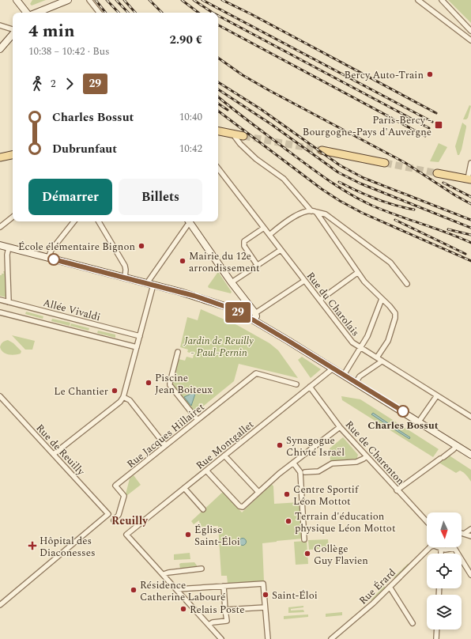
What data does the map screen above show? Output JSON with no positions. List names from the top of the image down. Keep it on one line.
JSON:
{"streets":{"street":["Rue du Charolais","Allée Vivaldi","Rue Jacques Hillairet","Rue Montgallet","Rue de Reuilly","Rue de Charenton","Rue Érard"]},"crossings":[["Rue Montgallet","Rue de Charenton"]],"districts":["Reuilly"],"parks":["Jardin de Reuilly - Paul-Pernin"],"places":{"other":["Bercy Auto-Train","École élémentaire Bignon","Mairie du 12e arrondissement","Piscine Jean Boiteux","Le Chantier","Charles Bossut","Synagogue Chivté Israël","Centre Sportif Léon Mottot","Terrain d'éducation physique Léon Mottot","Église Saint-Éloi","Collège Guy Flavien","Résidence Catherine Labouré","Saint-Éloi","Relais Poste"],"transit":["Paris-Bercy - Bourgogne-Pays d'Auvergne"],"health":["Hôpital des Diaconesses"]},"lines":["bus line 29"],"north":"bottom","page":{"on_map":"29","heading":["4 min","10:38 – 10:42 · Bus","2.90 €"],"legs":["2","29"],"list":[{"name":"Charles Bossut","value":"10:40"},{"name":"Dubrunfaut","value":"10:42"}],"buttons":["Démarrer","Billets"]}}
